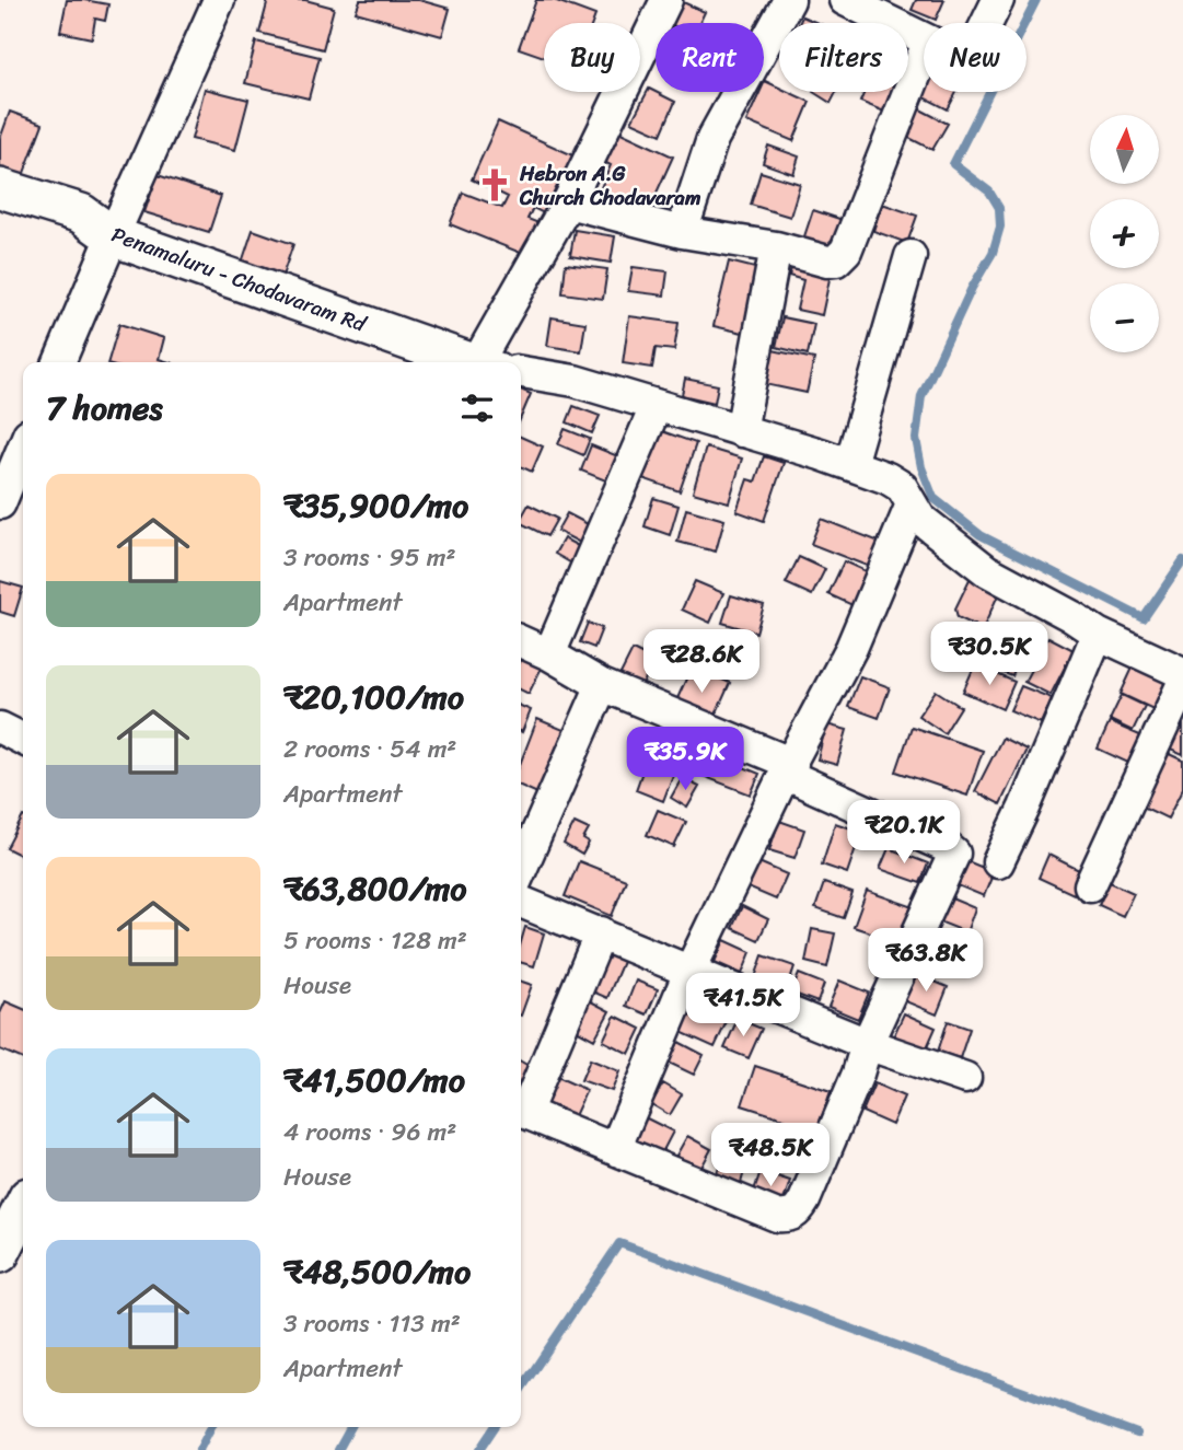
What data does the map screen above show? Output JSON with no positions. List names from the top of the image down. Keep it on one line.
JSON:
{"streets":{"street":["Penamaluru - Chodavaram Rd"]},"places":{"church":["Hebron A.G Church Chodavaram"]},"north":"top","page":{"chip":["Buy","Rent","Filters","New"],"map_buttons":["+","−"],"heading":"7 homes","list":[{"name":"₹35,900/mo","note":"3 rooms · 95 m² · Apartment"},{"name":"₹20,100/mo","note":"2 rooms · 54 m² · Apartment"},{"name":"₹63,800/mo","note":"5 rooms · 128 m² · House"},{"name":"₹41,500/mo","note":"4 rooms · 96 m² · House"},{"name":"₹48,500/mo","note":"3 rooms · 113 m² · Apartment"}],"price":["₹30.5K","₹28.6K","₹35.9K","₹20.1K","₹63.8K","₹41.5K","₹48.5K"]}}
